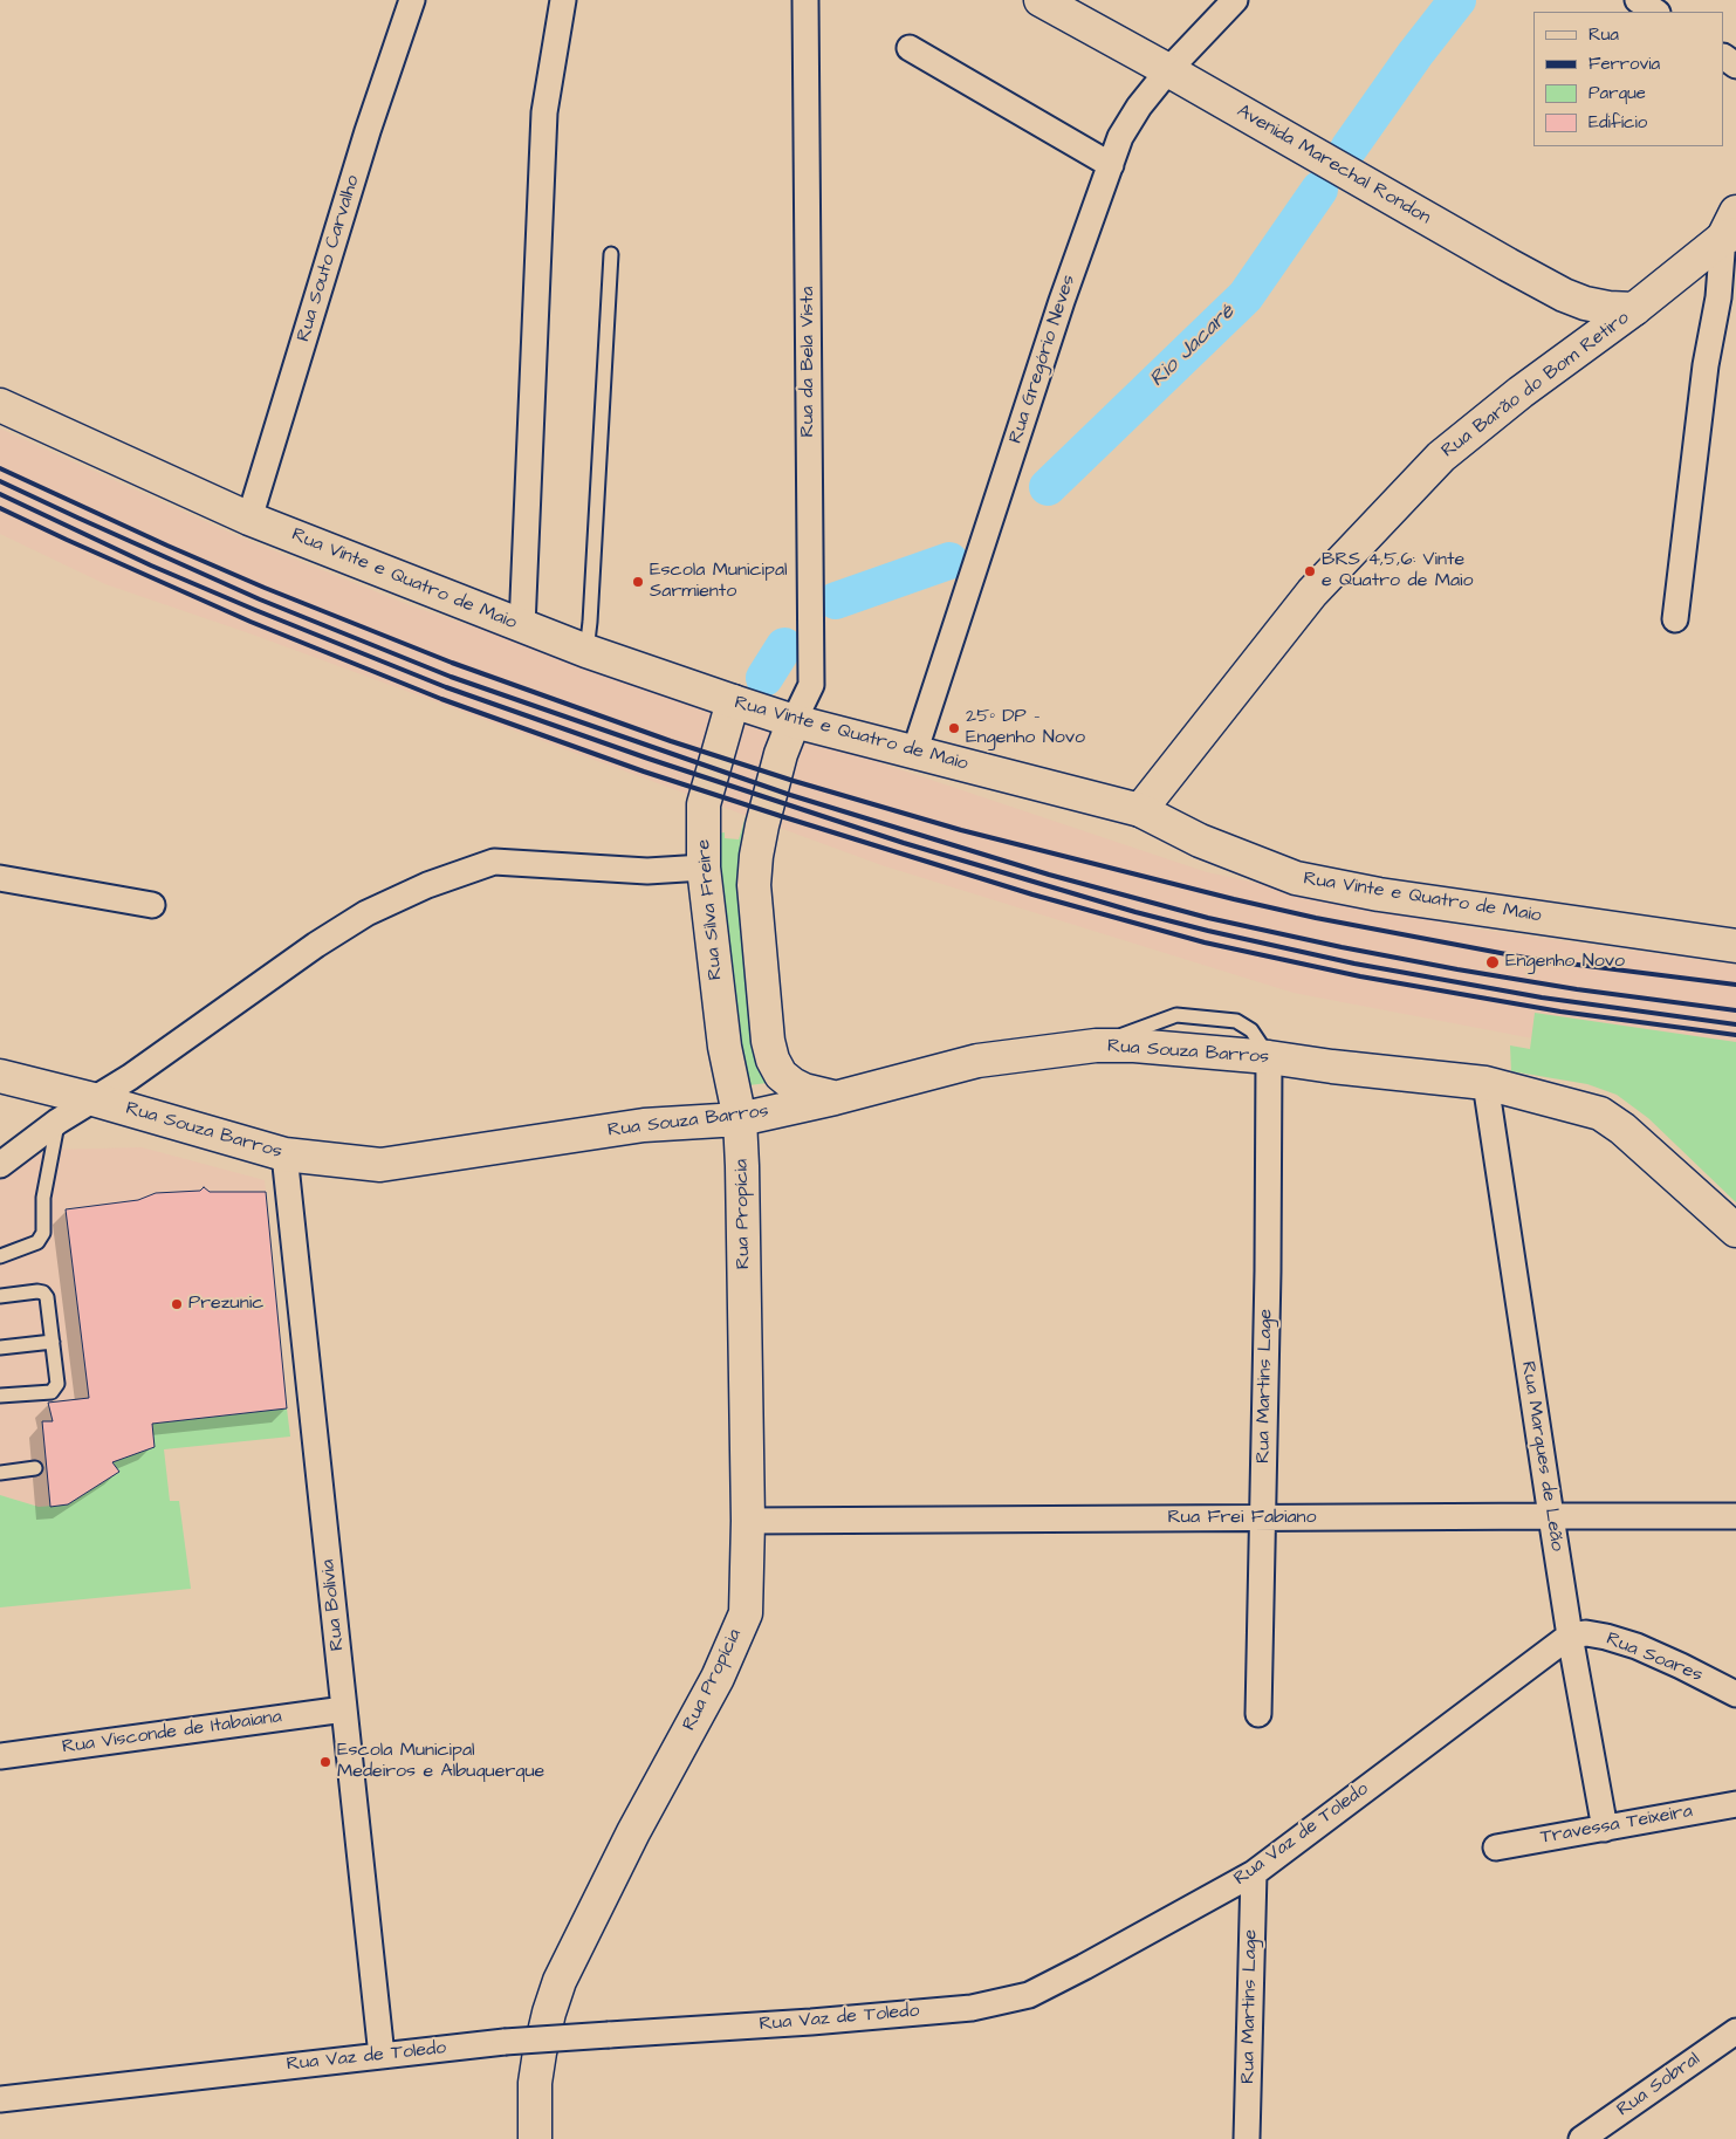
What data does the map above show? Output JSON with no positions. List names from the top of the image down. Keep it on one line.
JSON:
{"streets":{"main road":["Avenida Marechal Rondon","Rua Barão do Bom Retiro","Rua Vinte e Quatro de Maio","Rua Silva Freire","Rua Souza Barros","Rua Propícia"],"street":["Rua Souto Carvalho","Rua Gregório Neves","Rua da Bela Vista","Rua Martins Lage","Rua Marques de Leão","Rua Frei Fabiano","Rua Bolívia","Rua Soares","Rua Visconde de Itabaiana","Travessa Teixeira","Rua Vaz de Toledo","Rua Sobral"]},"crossings":[["Avenida Marechal Rondon","Rua Gregório Neves"],["Avenida Marechal Rondon","Rua Barão do Bom Retiro"],["Rua Souto Carvalho","Rua Vinte e Quatro de Maio"],["Rua Gregório Neves","Rua Vinte e Quatro de Maio"],["Rua da Bela Vista","Rua Vinte e Quatro de Maio"],["Rua Barão do Bom Retiro","Rua Vinte e Quatro de Maio"],["Rua Vinte e Quatro de Maio","Rua Silva Freire"],["Rua Silva Freire","Rua Souza Barros"],["Rua Silva Freire","Rua Propícia"],["Rua Souza Barros","Rua Propícia"],["Rua Souza Barros","Rua Martins Lage"],["Rua Souza Barros","Rua Marques de Leão"],["Rua Souza Barros","Rua Bolívia"],["Rua Propícia","Rua Frei Fabiano"],["Rua Martins Lage","Rua Frei Fabiano"],["Rua Martins Lage","Rua Vaz de Toledo"],["Rua Marques de Leão","Rua Frei Fabiano"],["Rua Marques de Leão","Rua Soares"],["Rua Marques de Leão","Travessa Teixeira"],["Rua Marques de Leão","Rua Vaz de Toledo"],["Rua Bolívia","Rua Visconde de Itabaiana"],["Rua Bolívia","Rua Vaz de Toledo"],["Rua Soares","Rua Vaz de Toledo"]],"water":["Rio Jacaré"],"places":["BRS 4,5,6: Vinte e Quatro de Maio","Escola Municipal Sarmiento","25º DP - Engenho Novo","Engenho Novo","Prezunic","Escola Municipal Medeiros e Albuquerque"],"legend":["Rua","Ferrovia","Parque","Edifício"]}
